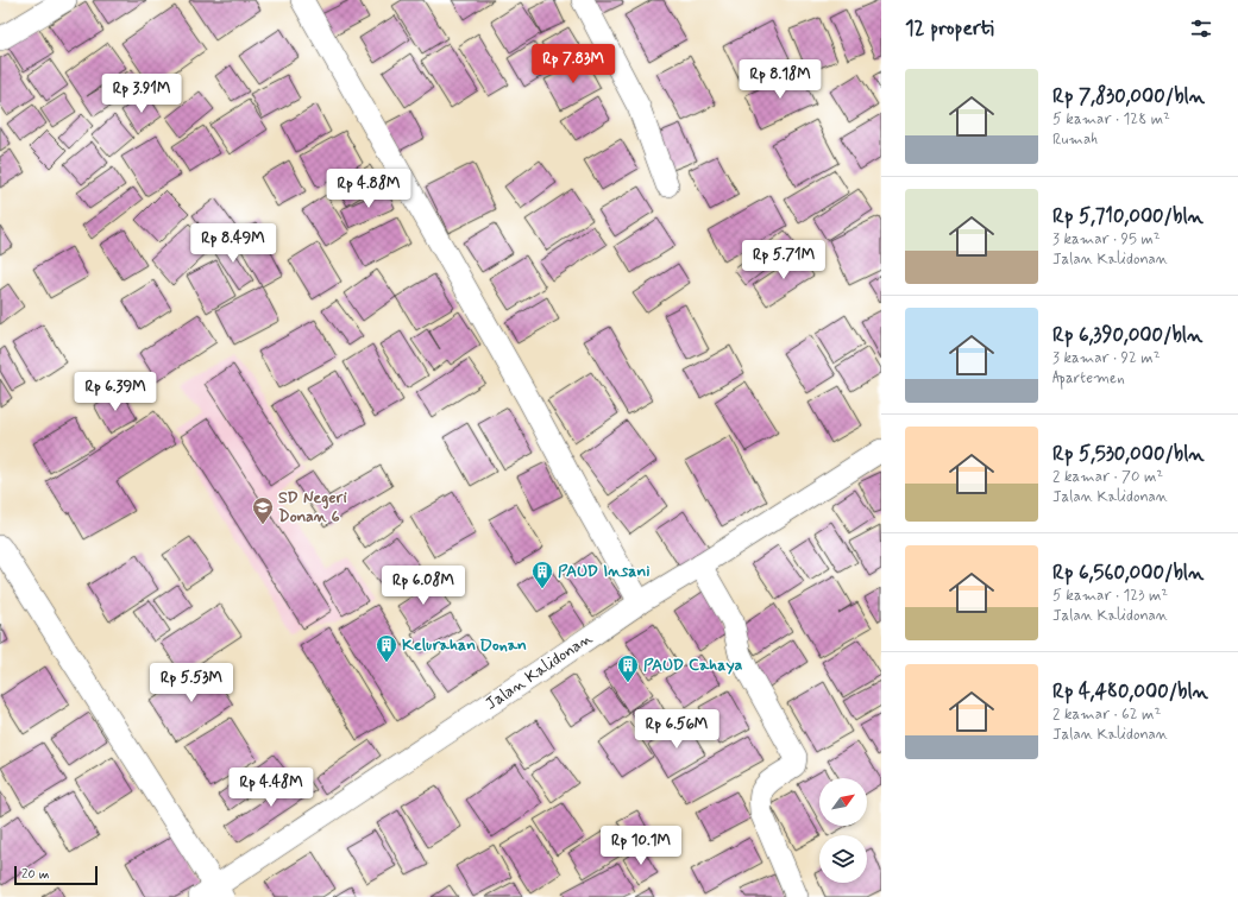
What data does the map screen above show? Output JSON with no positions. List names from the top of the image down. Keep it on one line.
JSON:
{"streets":{"street":["Jalan Kalidonan"]},"places":{"school or university":["SD Negeri Donan 6"],"building":["PAUD Insani","Kelurahan Donan","PAUD Cahaya"]},"scale_bar":"20 m","north":"top right","page":{"heading":"12 properti","price":["Rp 7.83M","Rp 8.18M","Rp 3.91M","Rp 4.88M","Rp 8.49M","Rp 5.71M","Rp 6.39M","Rp 6.08M","Rp 5.53M","Rp 6.56M","Rp 4.48M","Rp 10.1M"],"list":[{"name":"Rp 7,830,000/bln","note":"5 kamar · 128 m² · Rumah"},{"name":"Rp 5,710,000/bln","note":"3 kamar · 95 m² · Jalan Kalidonan"},{"name":"Rp 6,390,000/bln","note":"3 kamar · 92 m² · Apartemen"},{"name":"Rp 5,530,000/bln","note":"2 kamar · 70 m² · Jalan Kalidonan"},{"name":"Rp 6,560,000/bln","note":"5 kamar · 123 m² · Jalan Kalidonan"},{"name":"Rp 4,480,000/bln","note":"2 kamar · 62 m² · Jalan Kalidonan"}],"scale":"20 m"}}
